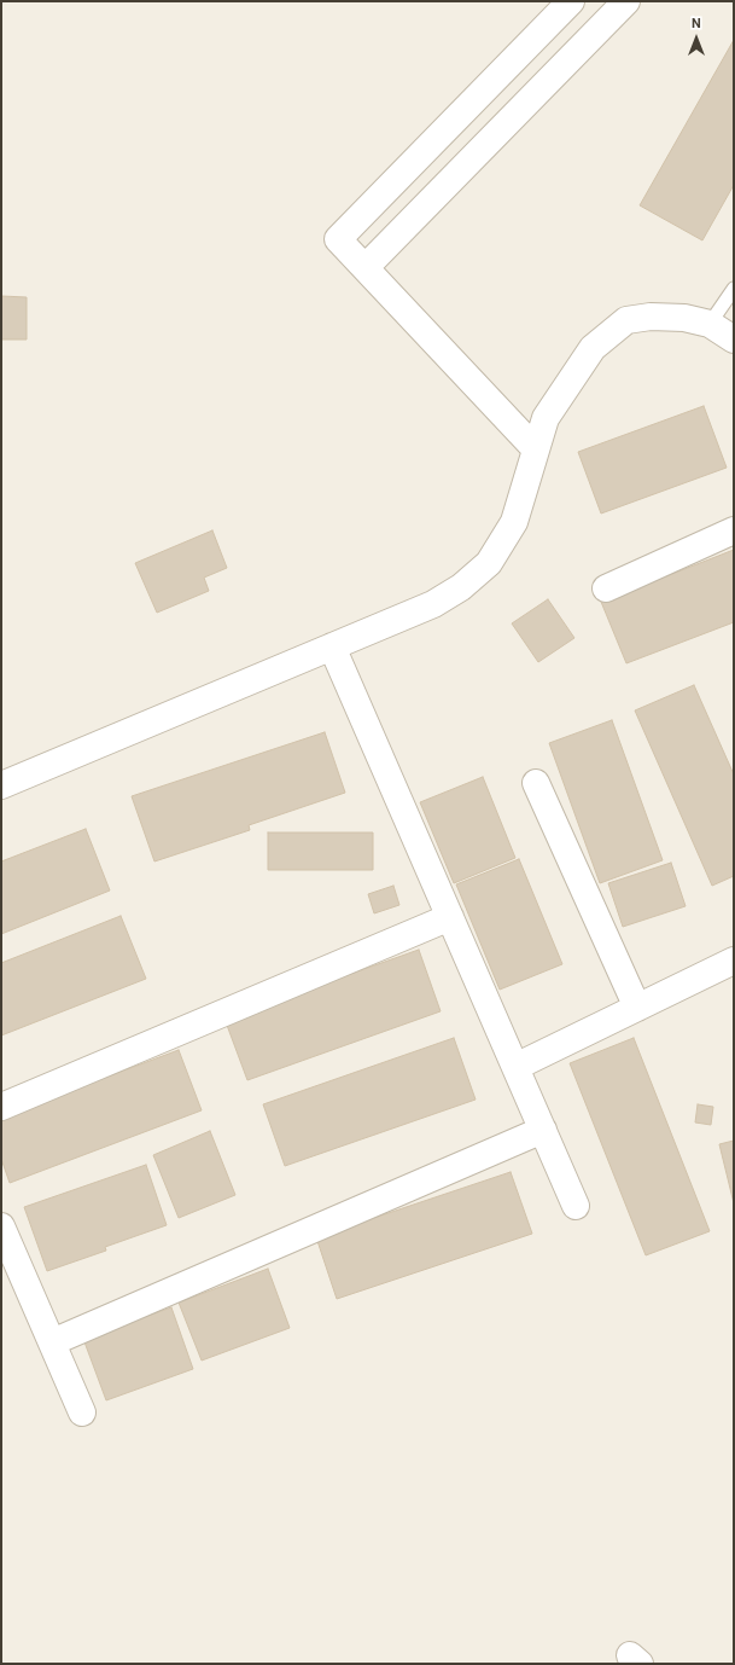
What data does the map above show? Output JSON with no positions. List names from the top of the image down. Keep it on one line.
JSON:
{"north":"top"}
